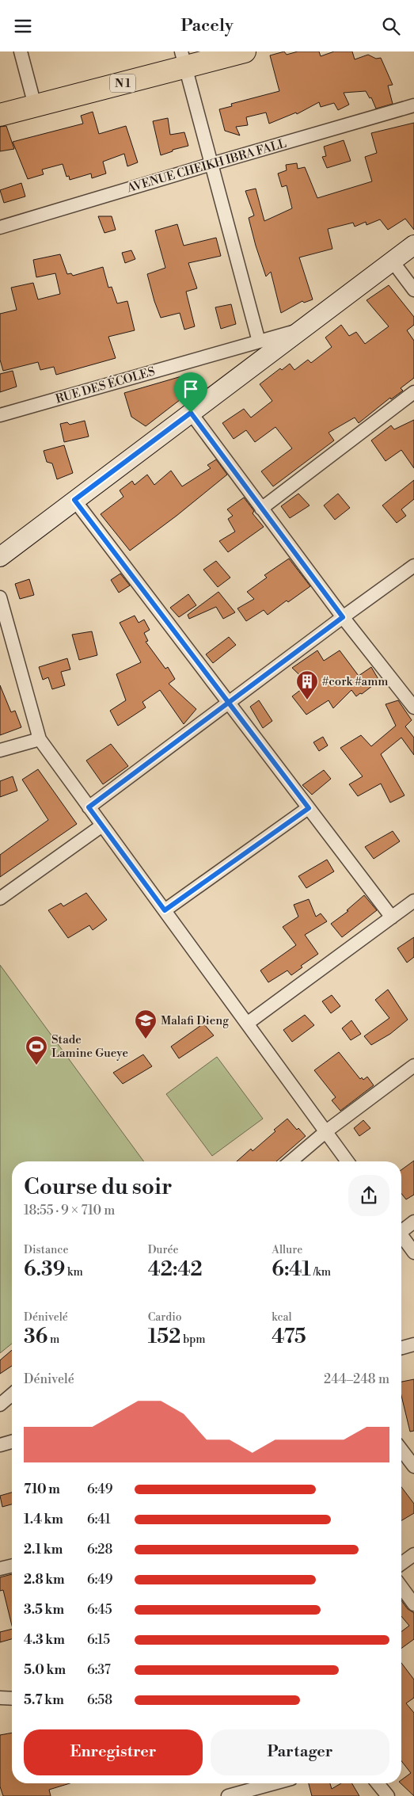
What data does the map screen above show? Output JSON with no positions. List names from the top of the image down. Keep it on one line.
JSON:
{"streets":{"highway":["N 1"],"street":["AVENUE CHEIKH IBRA FALL","RUE DES ÉCOLES"]},"places":{"building":["#cork #amm"],"school or university":["Malafi Dieng"],"sports":["Stade Lamine Gueye"]},"page":{"header":"Pacely","heading":["Course du soir","18:55 · 9 × 710 m"],"stats":[["Distance","6.39 km"],["Durée","42:42"],["Allure","6:41 /km"],["Dénivelé","36 m"],["Cardio","152 bpm"],["kcal","475"]],"chart":["Dénivelé","244–248 m"],"list":[{"name":"710 m","note":"6:49"},{"name":"1.4 km","note":"6:41"},{"name":"2.1 km","note":"6:28"},{"name":"2.8 km","note":"6:49"},{"name":"3.5 km","note":"6:45"},{"name":"4.3 km","note":"6:15"},{"name":"5.0 km","note":"6:37"},{"name":"5.7 km","note":"6:58"}],"buttons":["Enregistrer","Partager"]}}
